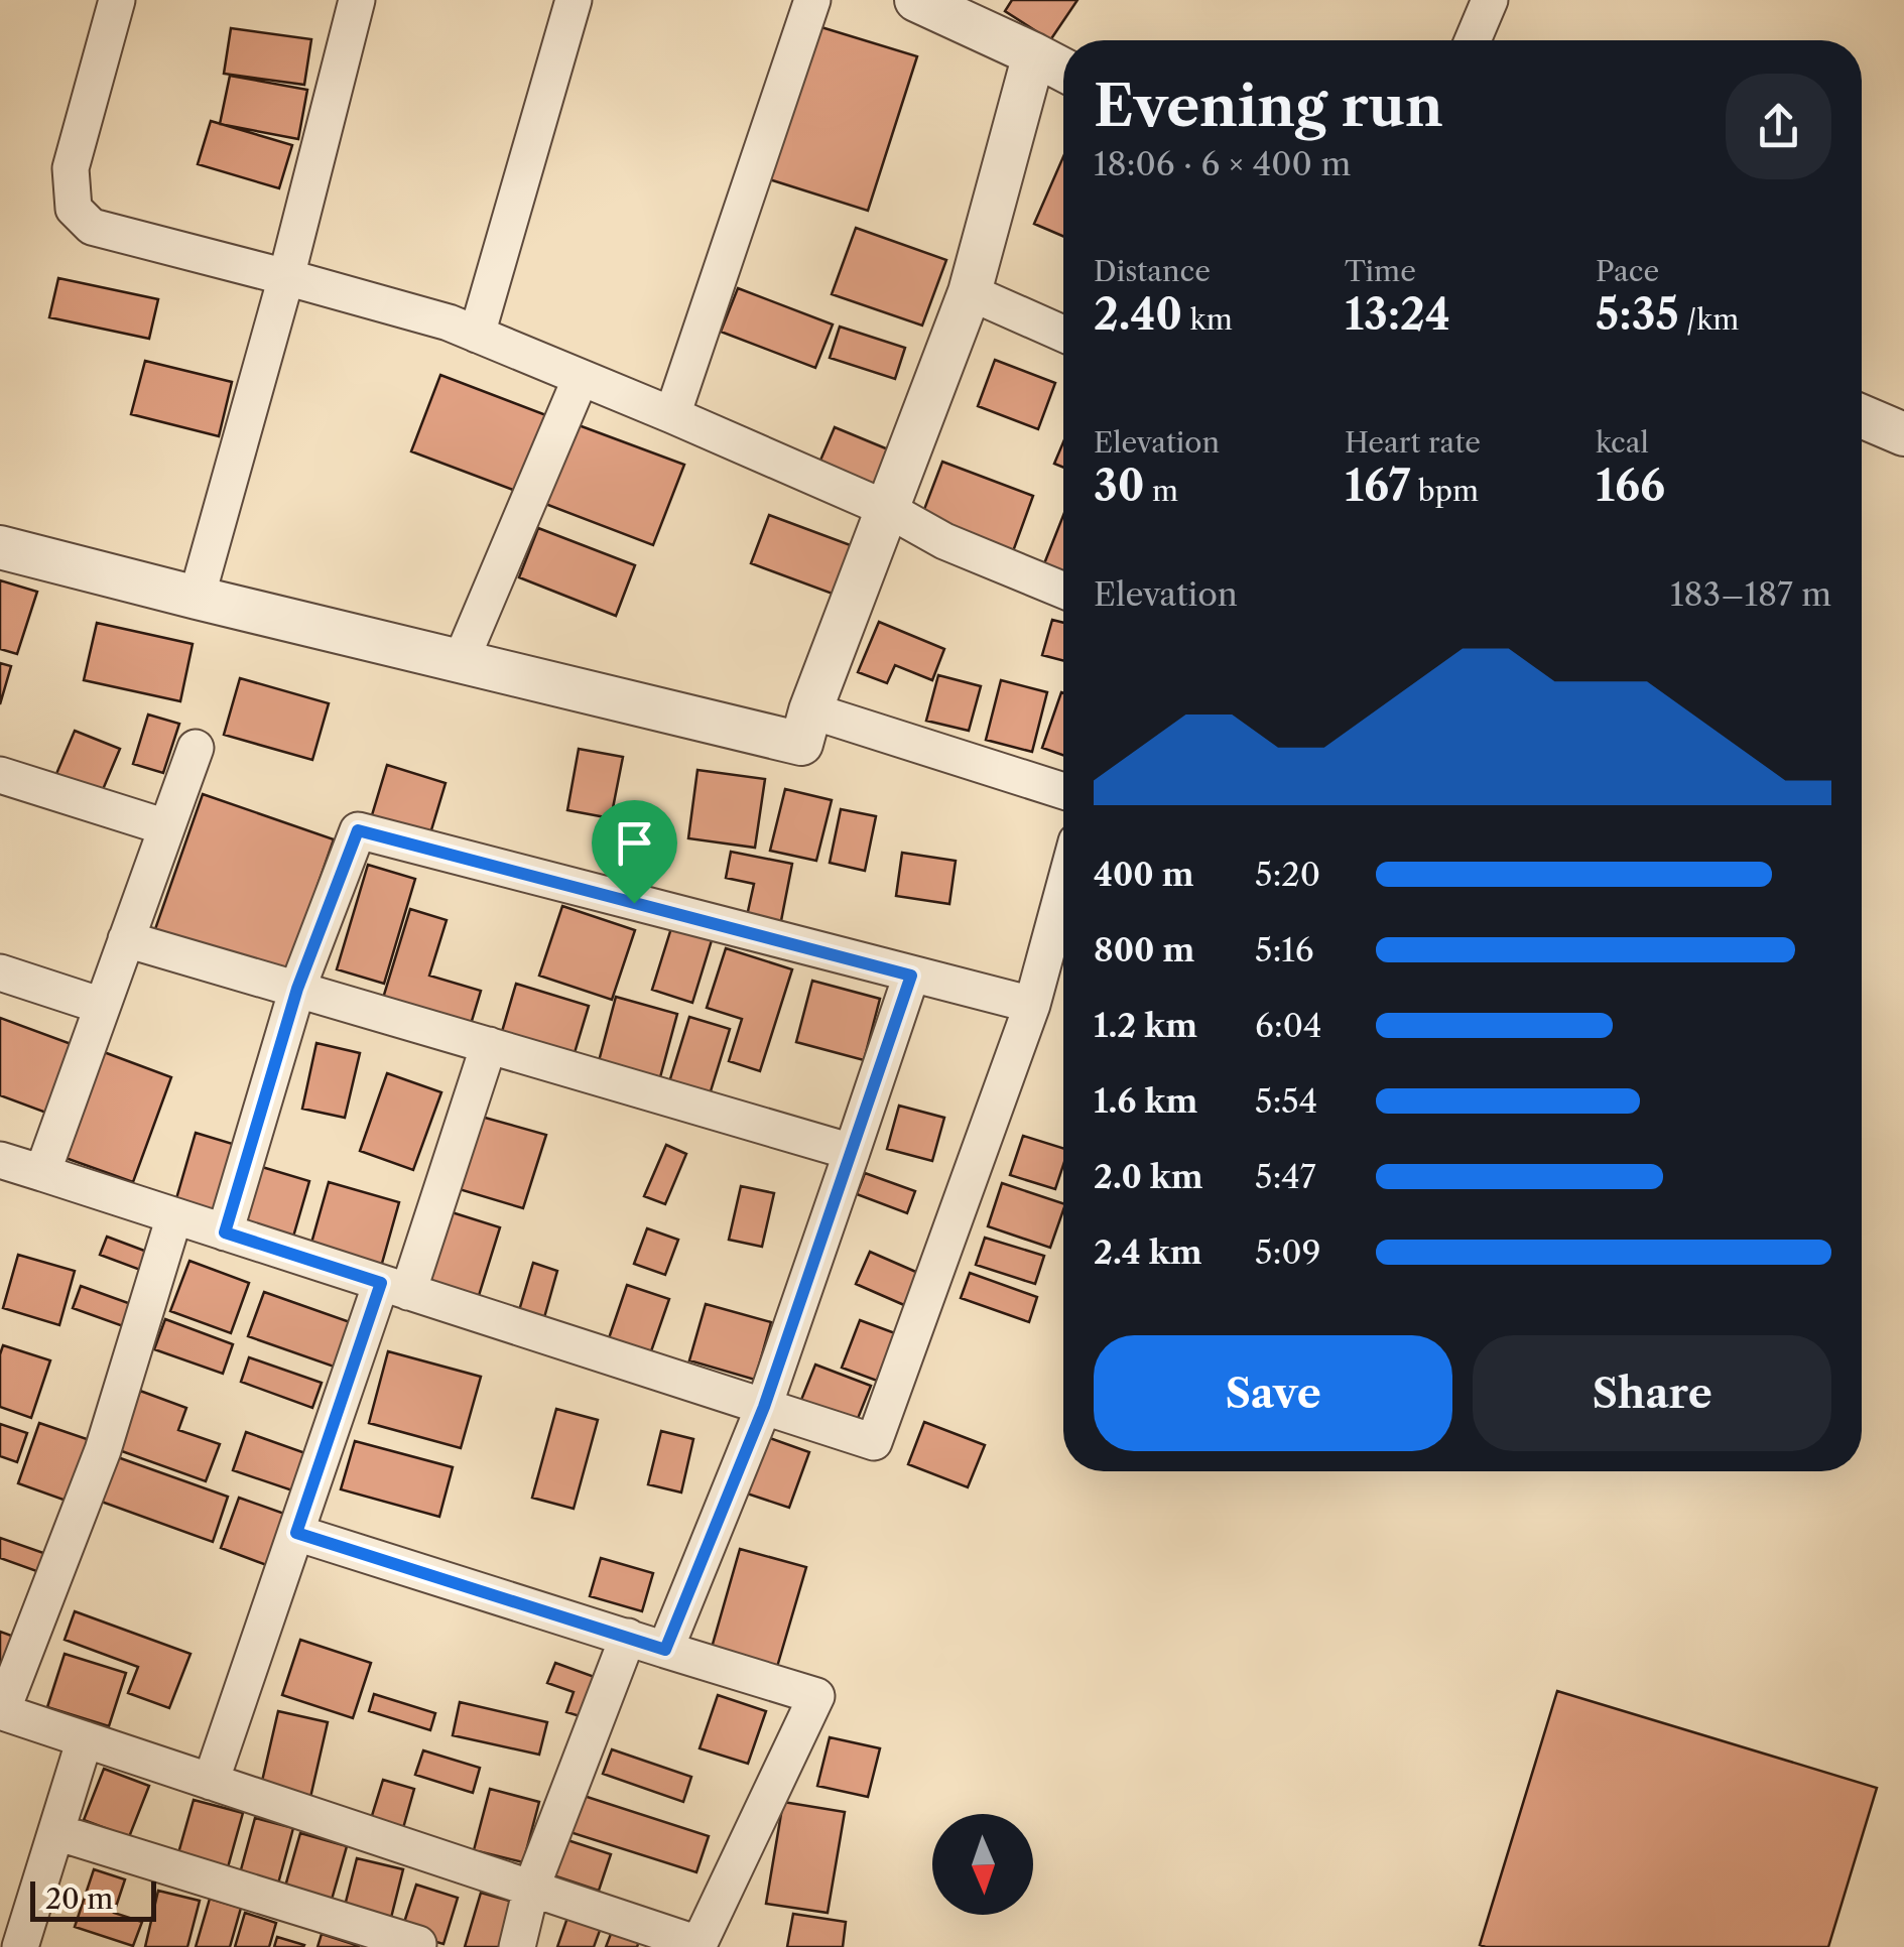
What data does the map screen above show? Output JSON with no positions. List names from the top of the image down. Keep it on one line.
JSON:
{"scale_bar":"20 m","north":"bottom","page":{"heading":["Evening run","18:06 · 6 × 400 m"],"stats":[["Distance","2.40 km"],["Time","13:24"],["Pace","5:35 /km"],["Elevation","30 m"],["Heart rate","167 bpm"],["kcal","166"]],"chart":["Elevation","183–187 m"],"list":[{"name":"400 m","note":"5:20"},{"name":"800 m","note":"5:16"},{"name":"1.2 km","note":"6:04"},{"name":"1.6 km","note":"5:54"},{"name":"2.0 km","note":"5:47"},{"name":"2.4 km","note":"5:09"}],"buttons":["Save","Share"],"scale":"20 m"}}
